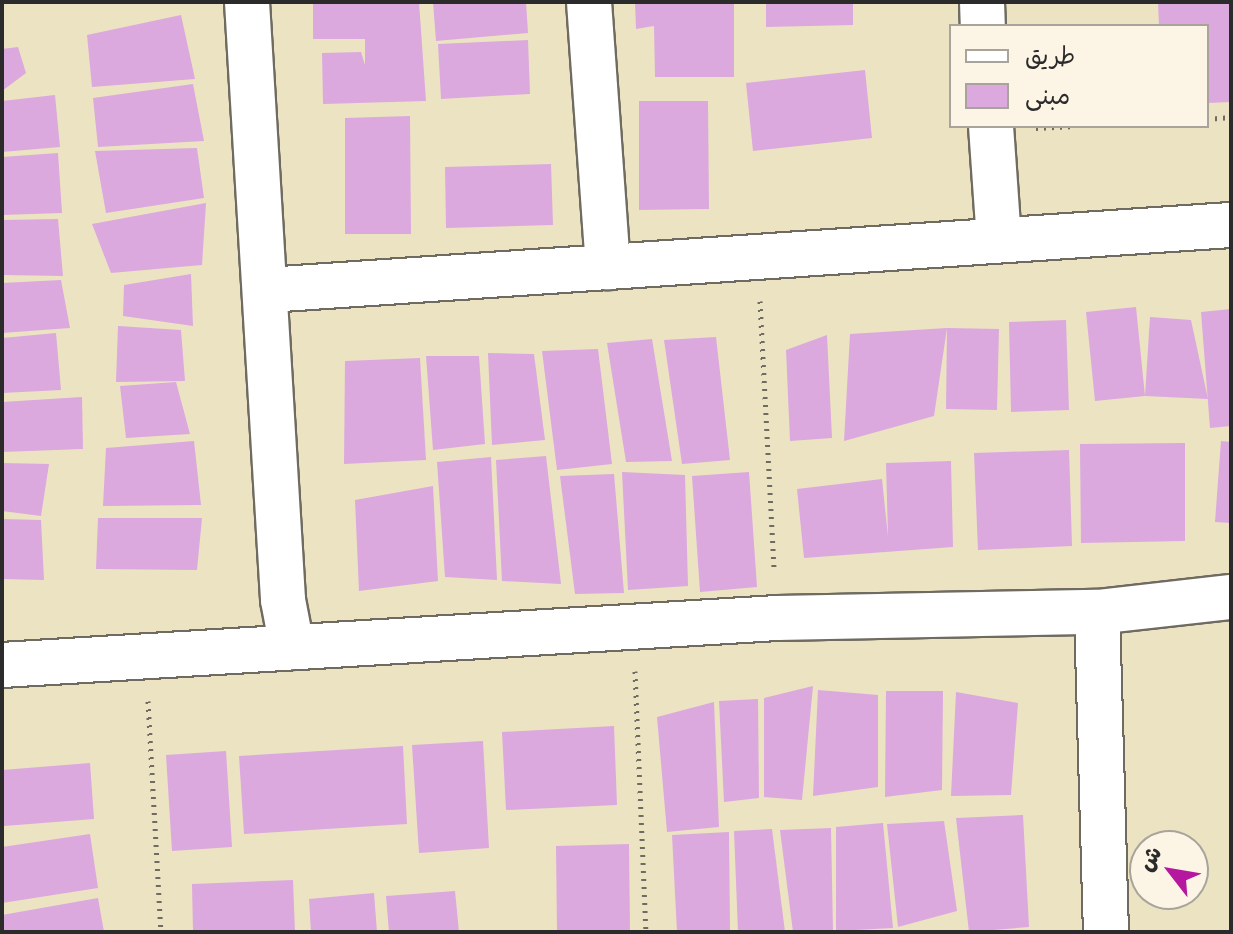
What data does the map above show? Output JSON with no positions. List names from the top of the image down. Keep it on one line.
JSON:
{"legend":["طريق","مبنى"],"north":"top left"}
